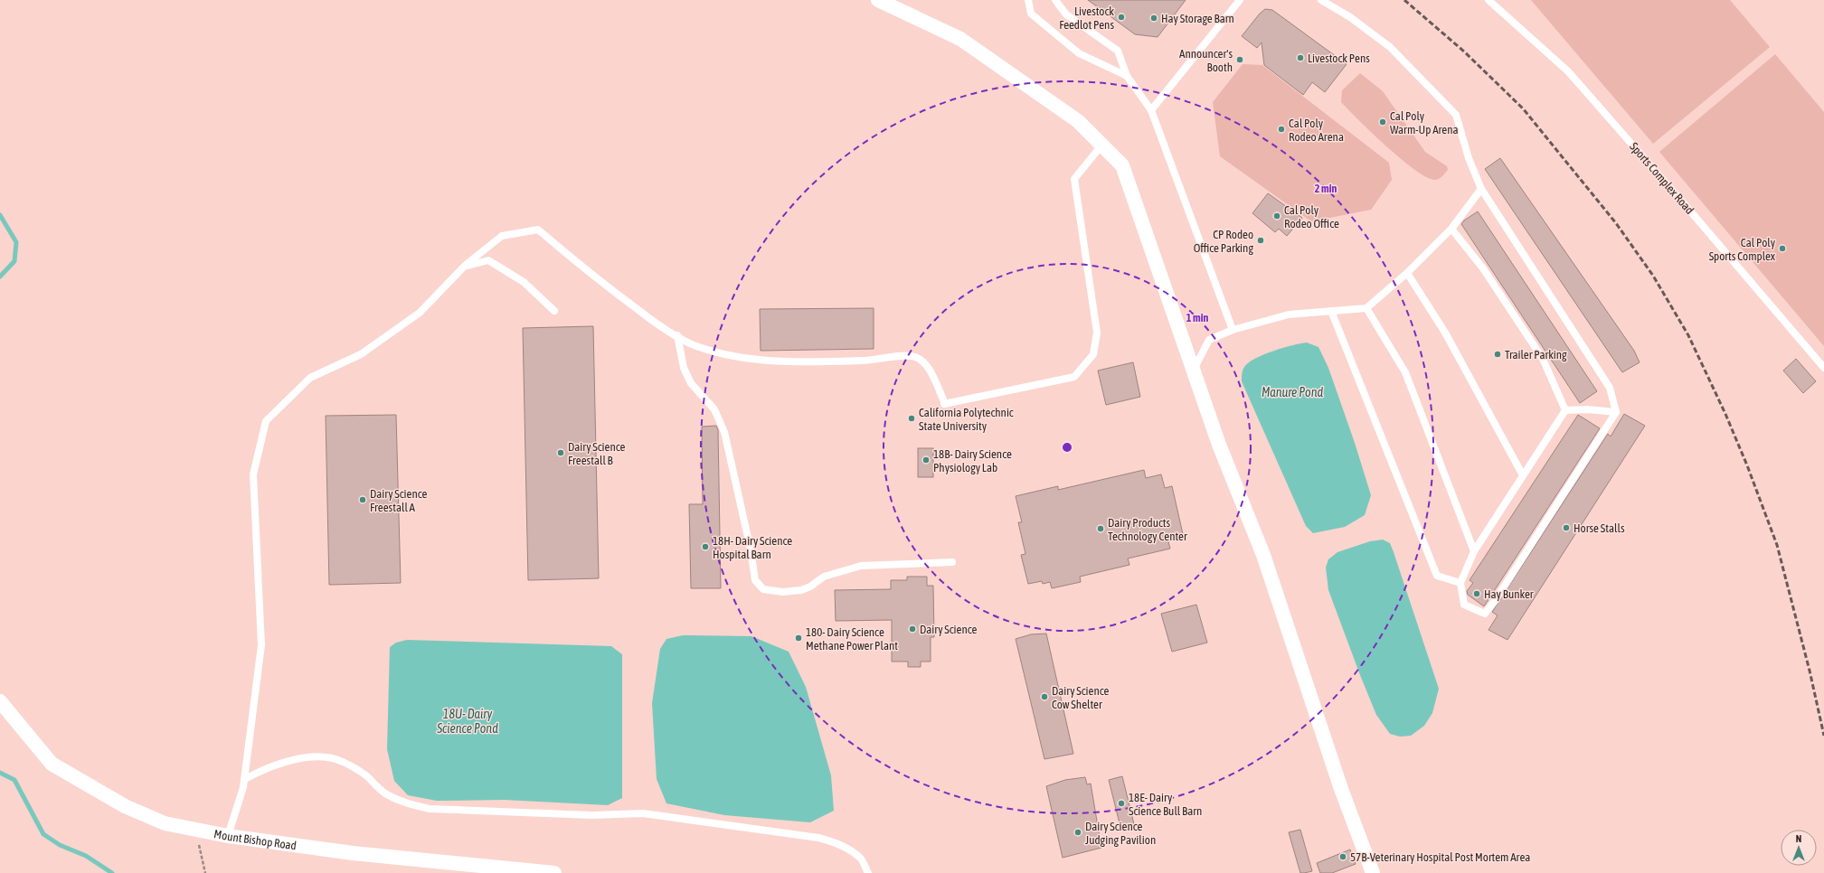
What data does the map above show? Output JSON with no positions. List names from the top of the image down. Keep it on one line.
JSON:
{"streets":{"street":["Mount Bishop Road"],"lane":["Sports Complex Road"]},"water":["Manure Pond","18U- Dairy Science Pond"],"places":["Livestock Feedlot Pens","Hay Storage Barn","Livestock Pens","Announcer's Booth","Cal Poly Warm-Up Arena","Cal Poly Rodeo Arena","Cal Poly Rodeo Office","CP Rodeo Office Parking","Cal Poly Sports Complex","Trailer Parking","California Polytechnic State University","Dairy Science Freestall B","18B- Dairy Science Physiology Lab","Dairy Science Freestall A","Horse Stalls","Dairy Products Technology Center","18H- Dairy Science Hospital Barn","Hay Bunker","Dairy Science","180- Dairy Science Methane Power Plant","Dairy Science Cow Shelter","18E- Dairy Science Bull Barn","Dairy Science Judging Pavilion","57B-Veterinary Hospital Post Mortem Area"],"north":"top","rings":["2 min","1 min"]}
